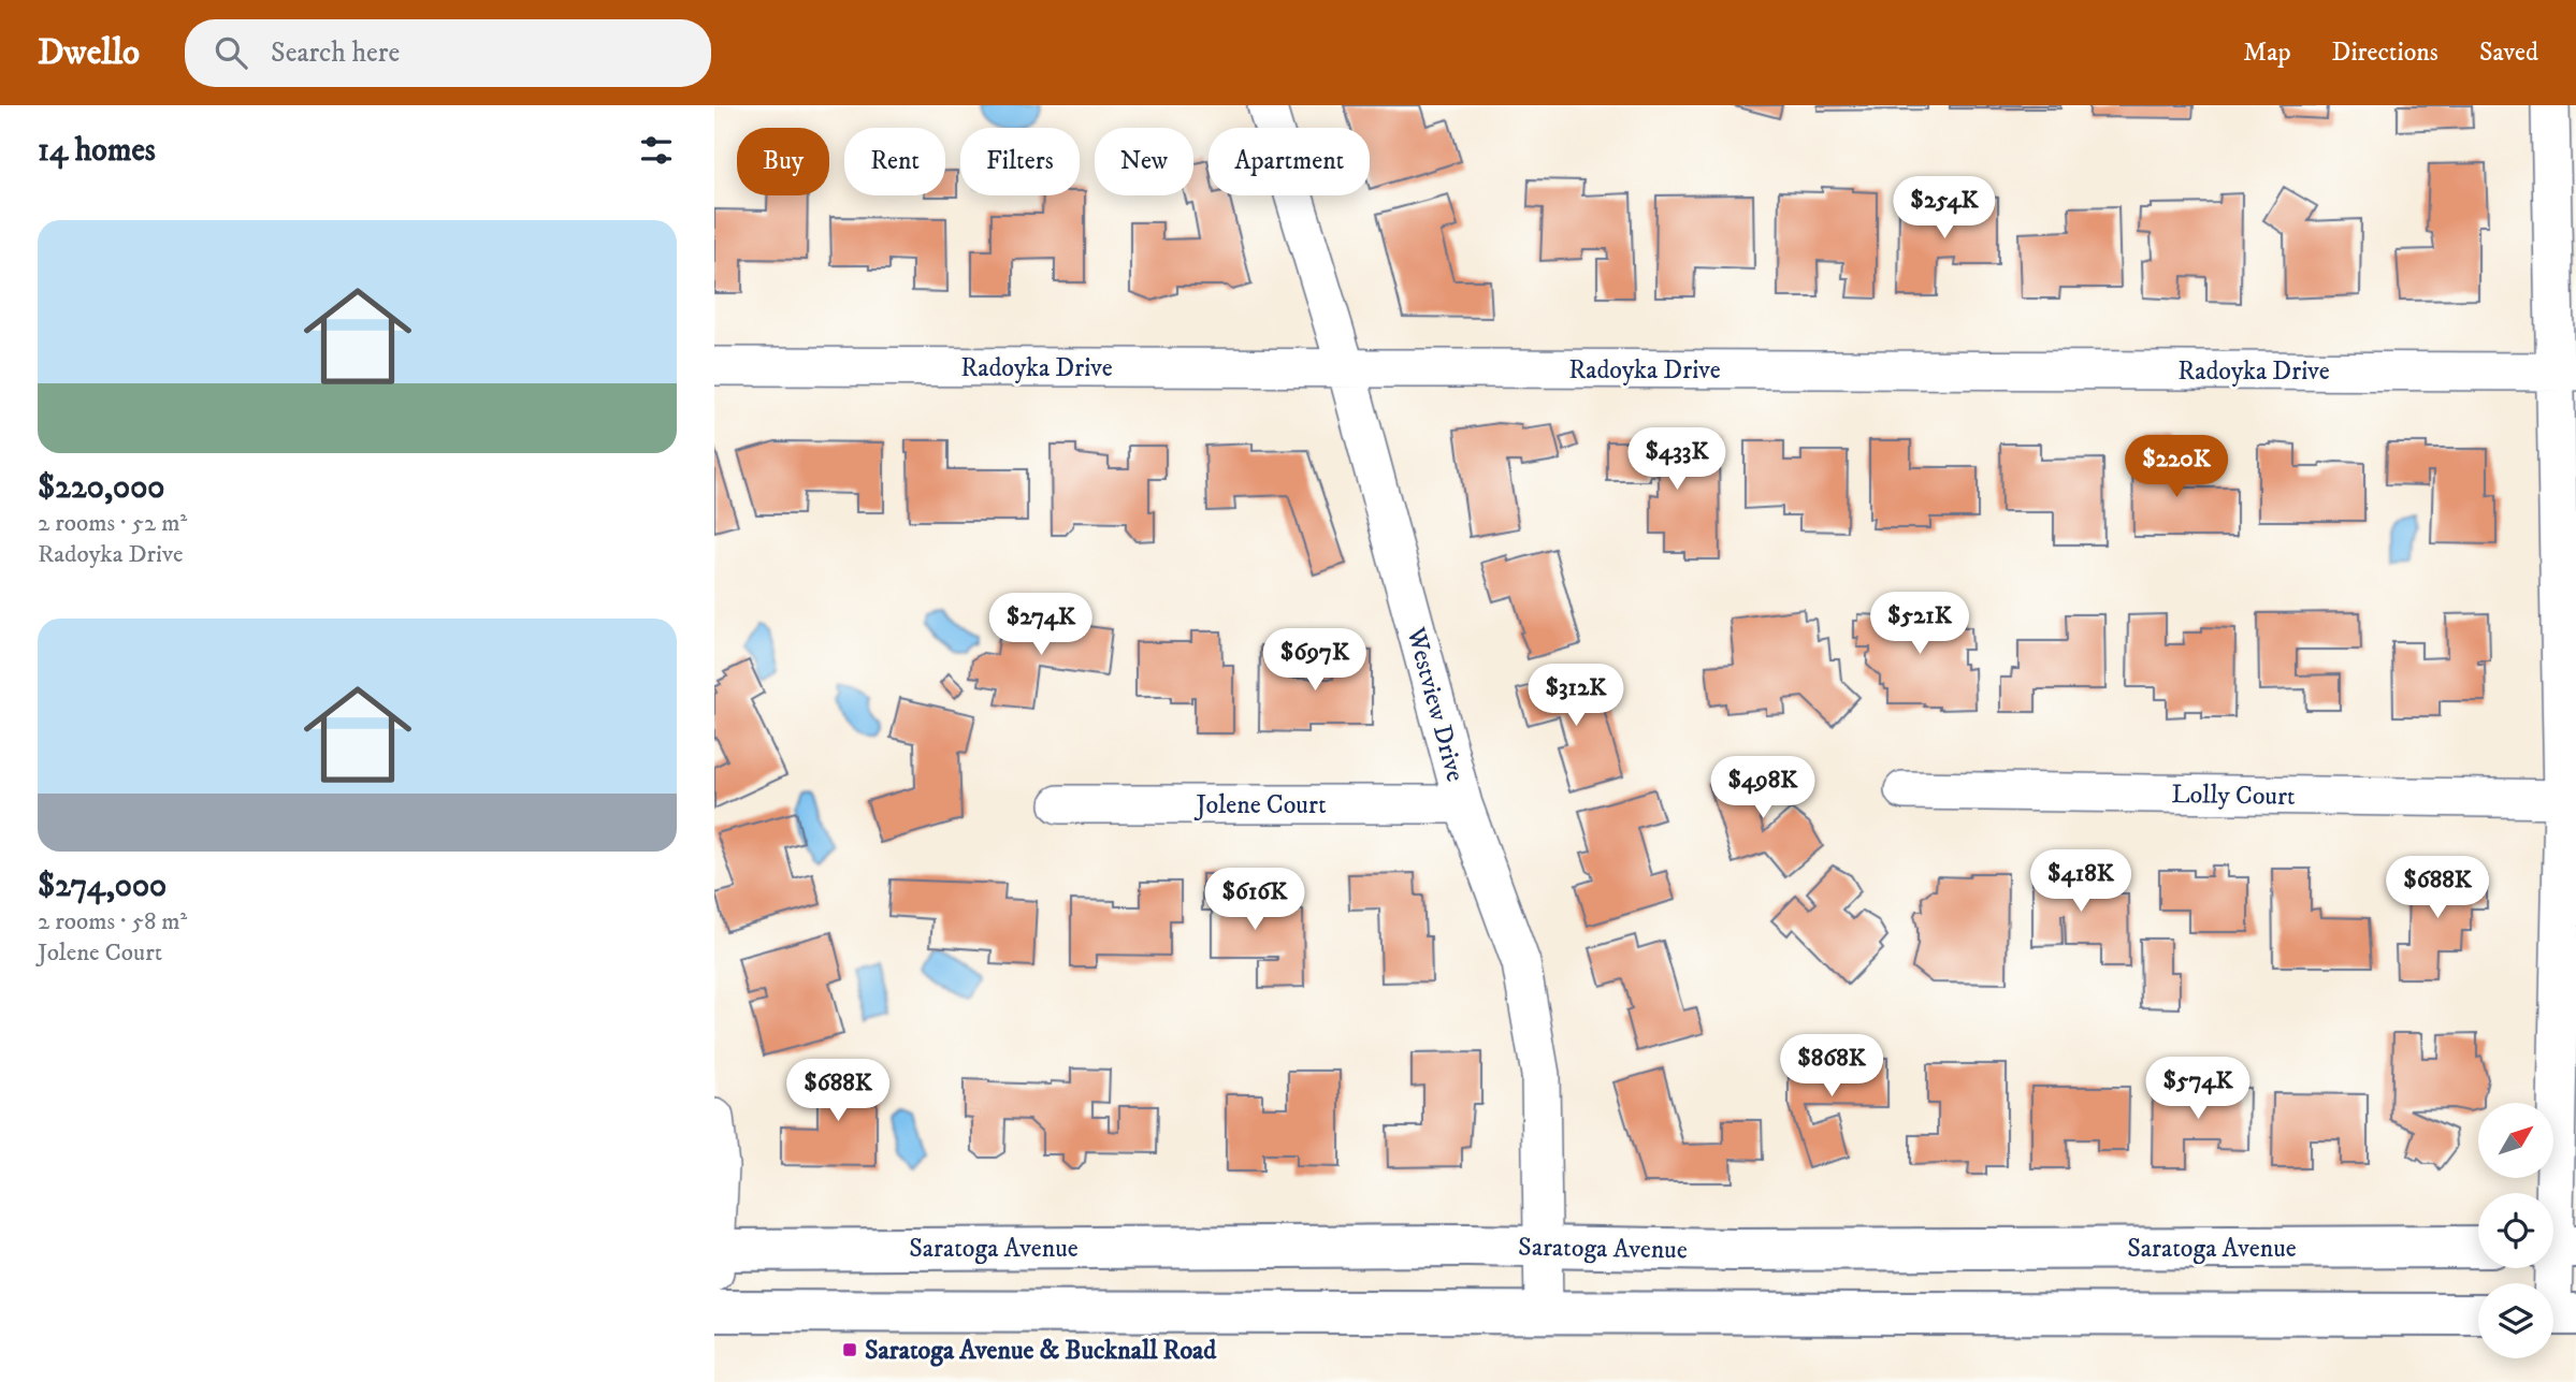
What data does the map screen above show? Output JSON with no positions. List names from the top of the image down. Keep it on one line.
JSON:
{"streets":{"highway":["Saratoga Avenue"],"street":["Radoyka Drive","Westview Drive","Lolly Court","Jolene Court"]},"crossings":[["Radoyka Drive","Westview Drive"],["Westview Drive","Jolene Court"],["Westview Drive","Saratoga Avenue"]],"places":{"transit":["Saratoga Avenue & Bucknall Road"]},"north":"top right","page":{"header":"Dwello","search":"Search here","nav":["Map","Directions","Saved"],"heading":"14 homes","chip":["Buy","Rent","Filters","New","Apartment"],"price":["$254K","$433K","$220K","$521K","$274K","$697K","$312K","$498K","$418K","$688K","$616K","$868K","$574K","$688K"],"list":[{"name":"$220,000","note":"2 rooms · 52 m² · Radoyka Drive"},{"name":"$274,000","note":"2 rooms · 58 m² · Jolene Court"}]}}
